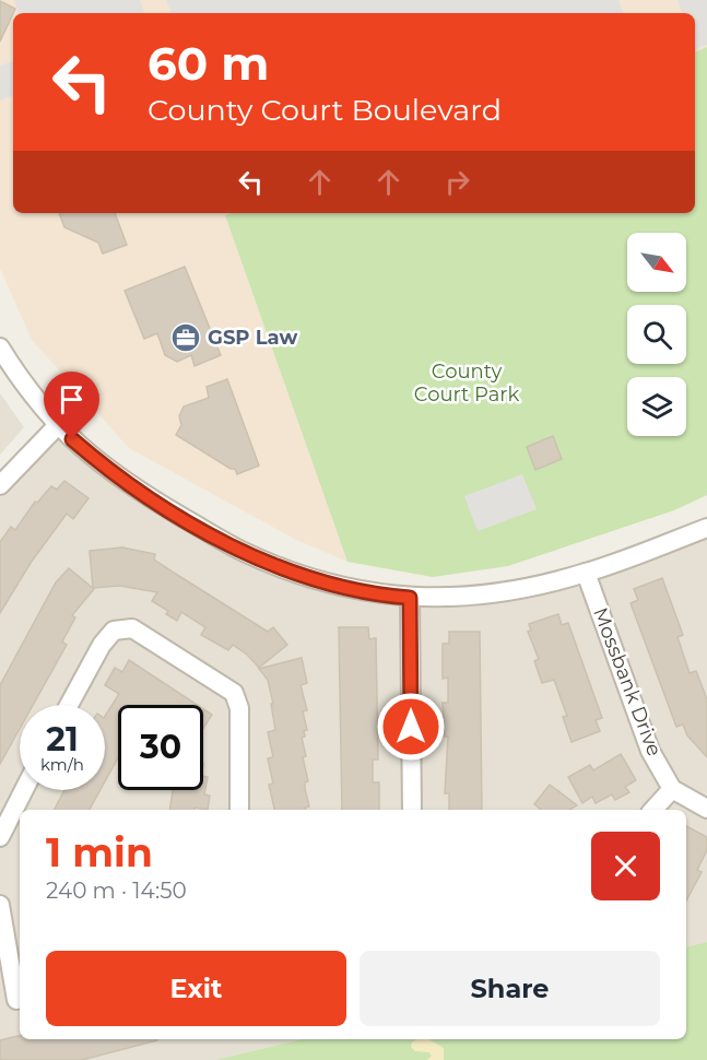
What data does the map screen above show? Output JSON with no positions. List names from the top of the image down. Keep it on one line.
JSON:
{"streets":{"street":["Mossbank Drive"]},"parks":["County Court Park"],"places":{"office":["GSP Law"]},"north":"bottom right","page":{"turn":["60 m","County Court Boulevard"],"speed":"21 km/h","limit":"30","heading":["1 min","240 m · 14:50"],"buttons":["Exit","Share"]}}
